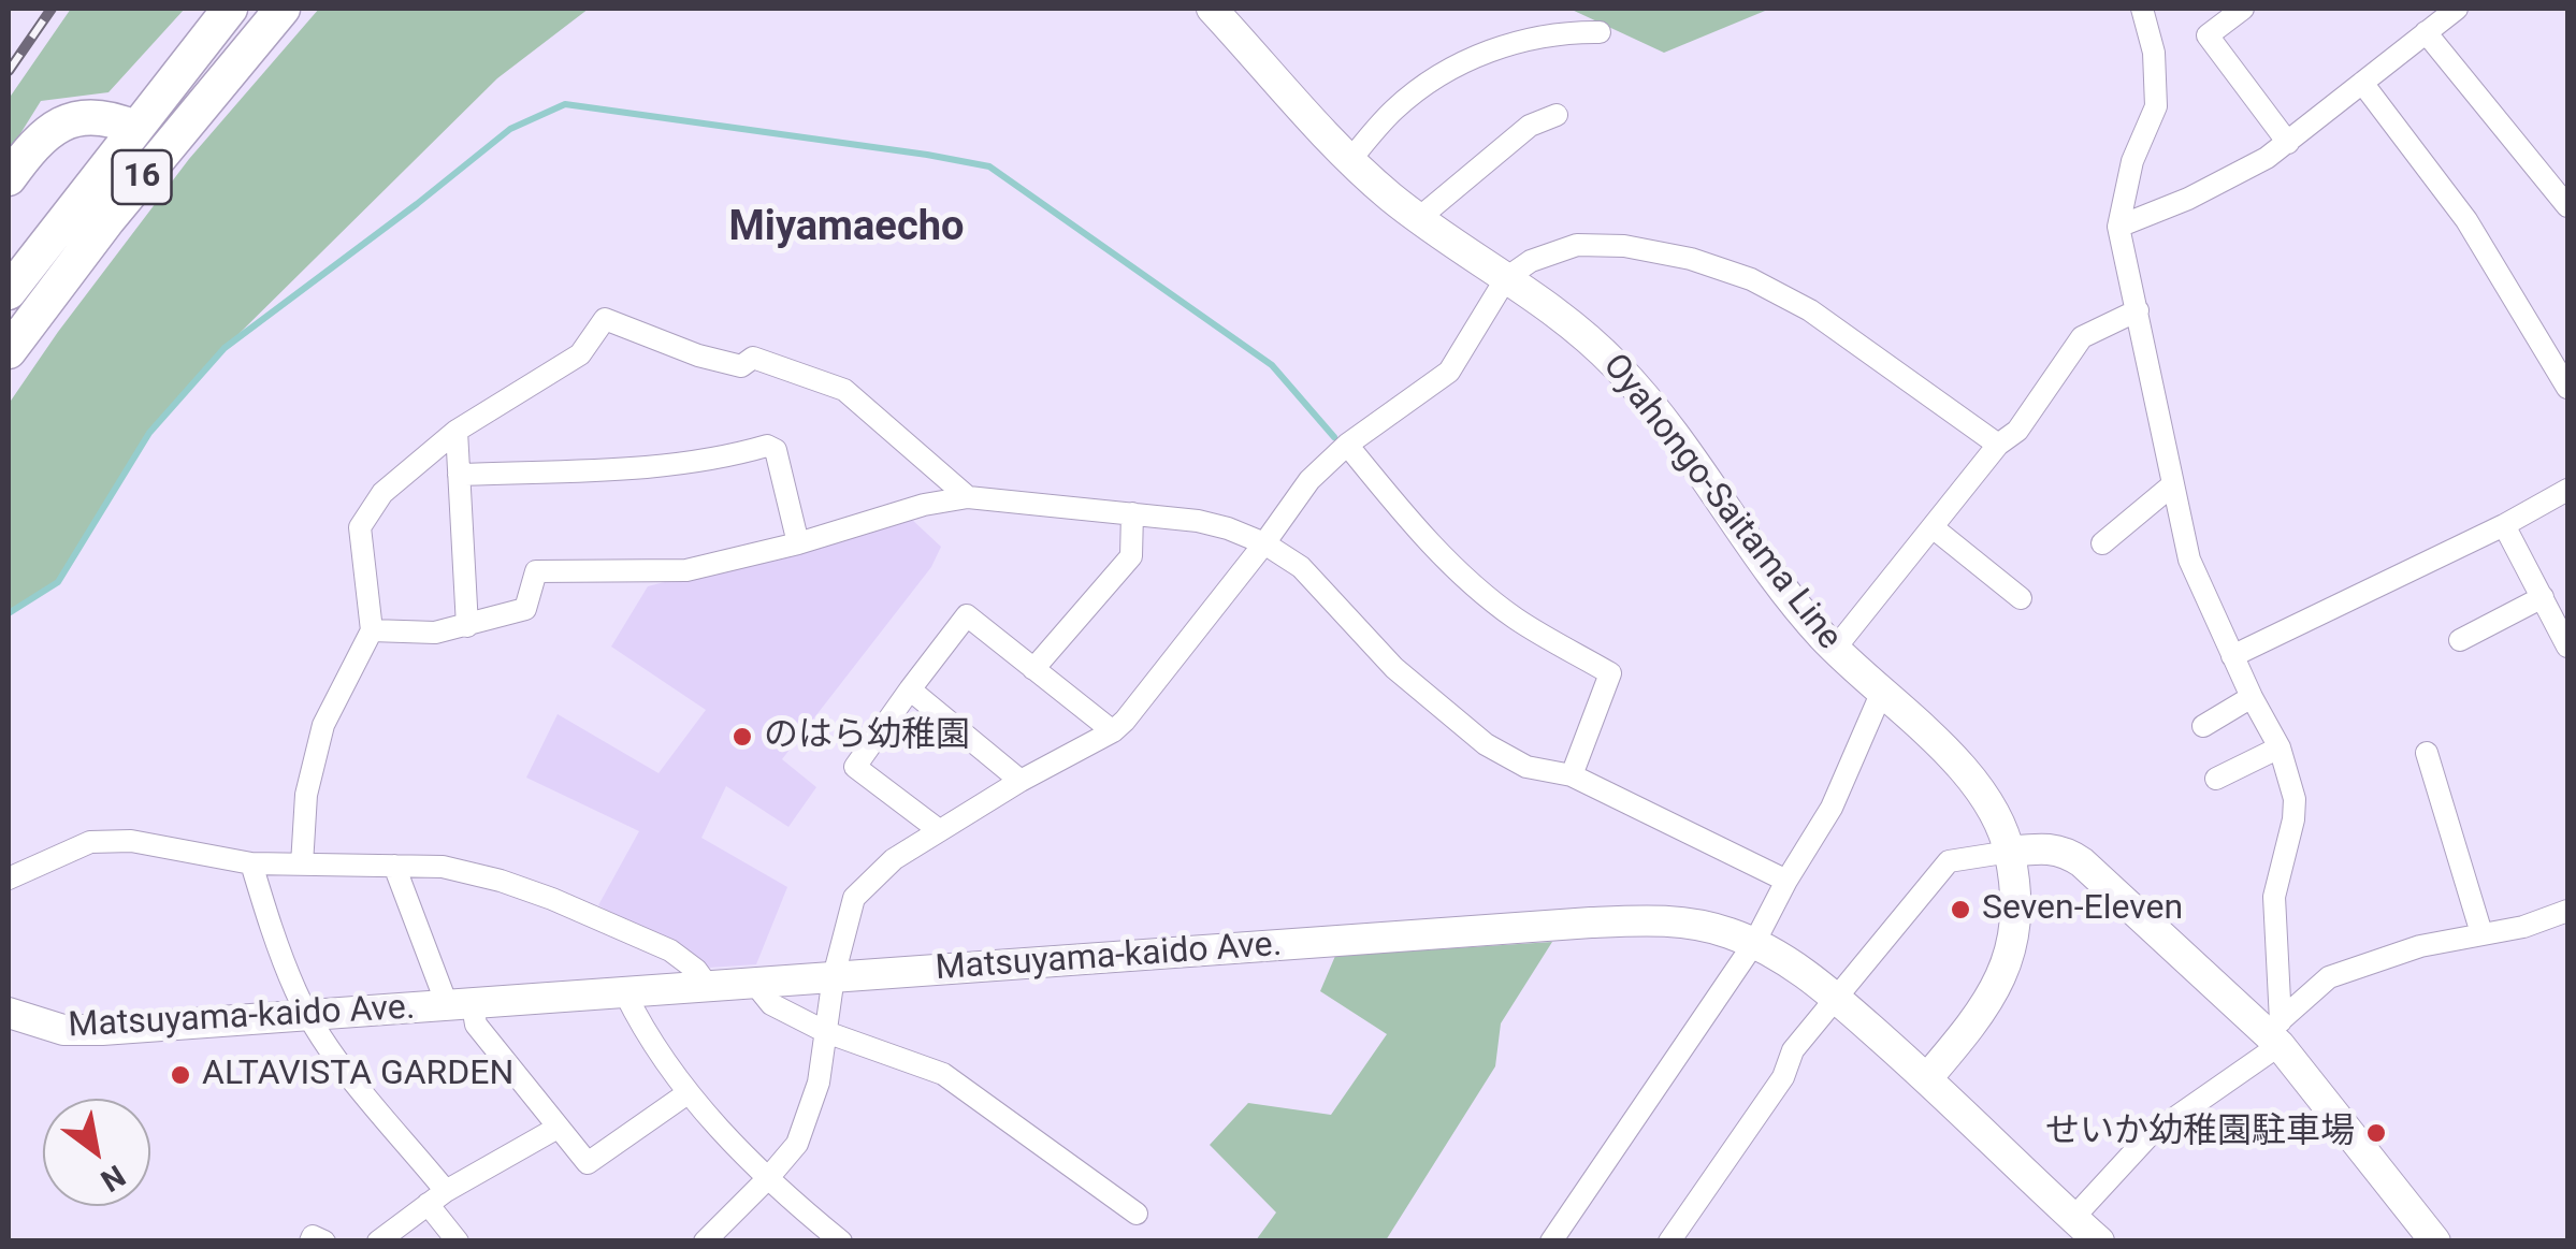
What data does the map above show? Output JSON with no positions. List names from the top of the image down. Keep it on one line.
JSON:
{"streets":{"highway":["16"],"main road":["Oyahongo-Saitama Line","Matsuyama-kaido Ave."]},"crossings":[["Oyahongo-Saitama Line","Matsuyama-kaido Ave."]],"districts":["Miyamaecho"],"places":["のはら幼稚園","Seven-Eleven","ALTAVISTA GARDEN","せいか幼稚園駐車場"],"north":"bottom right"}
